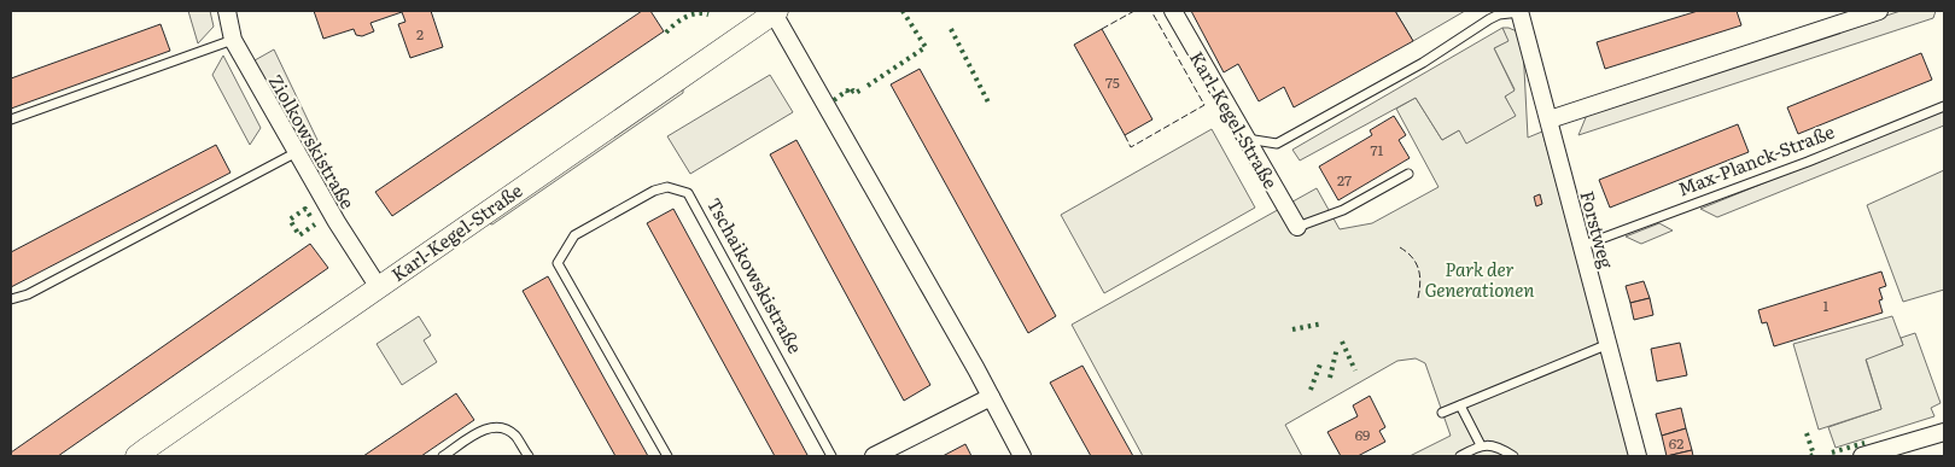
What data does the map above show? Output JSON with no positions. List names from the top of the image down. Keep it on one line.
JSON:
{"streets":{"street":["Karl-Kegel-Straße","Ziolkowskistraße","Forstweg"],"lane":["Max-Planck-Straße","Tschaikowskistraße"]},"crossings":[["Karl-Kegel-Straße","Ziolkowskistraße"],["Max-Planck-Straße","Forstweg"]],"parks":["Park der Generationen"],"house_numbers":["2","75","71","27","1","69","62"]}
